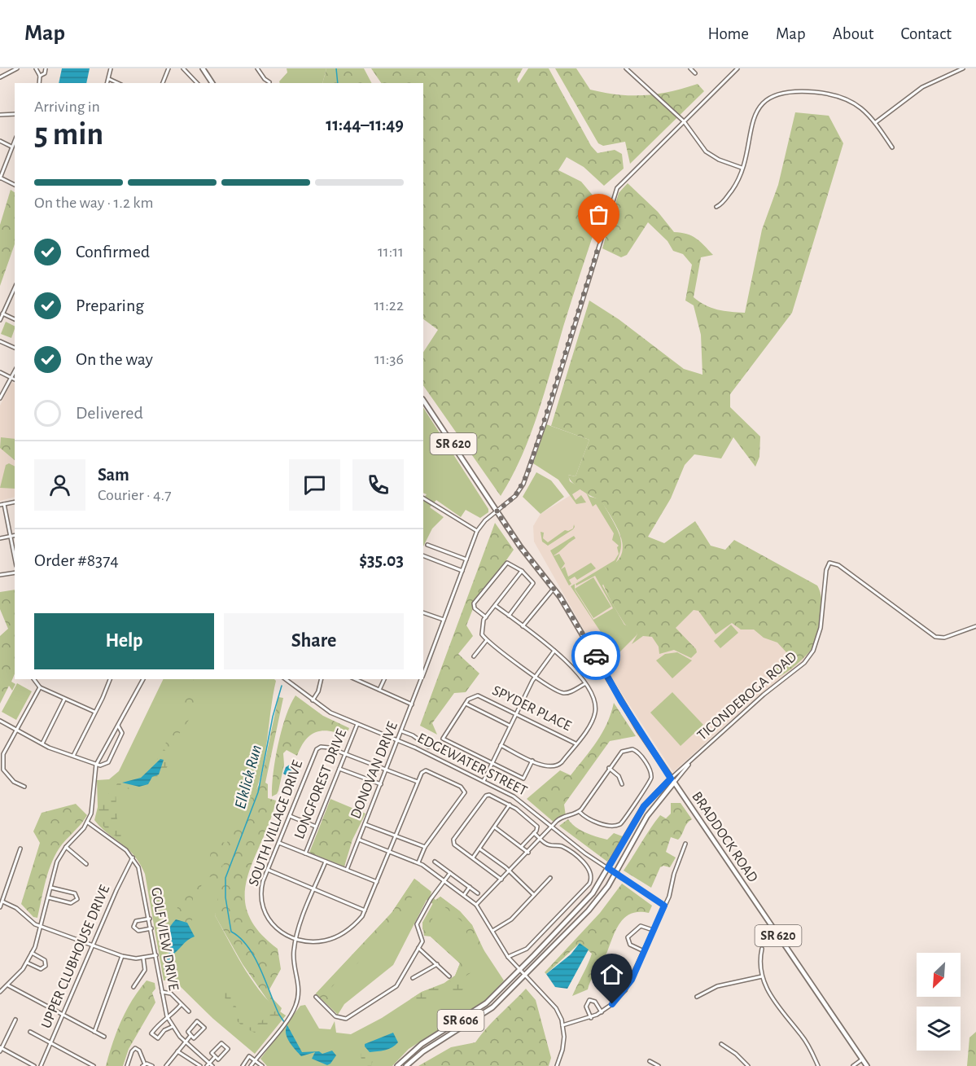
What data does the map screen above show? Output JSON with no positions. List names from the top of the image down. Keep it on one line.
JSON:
{"streets":{"main road":["SR 620","BRADDOCK ROAD","SR 606"],"street":["TICONDEROGA ROAD","SPYDER PLACE","EDGEWATER STREET","DONOVAN DRIVE","LONGFOREST DRIVE","SOUTH VILLAGE DRIVE","GOLF VIEW DRIVE","UPPER CLUBHOUSE DRIVE"]},"crossings":[["TICONDEROGA ROAD","BRADDOCK ROAD"],["TICONDEROGA ROAD","SR 606"],["EDGEWATER STREET","DONOVAN DRIVE"],["EDGEWATER STREET","LONGFOREST DRIVE"],["EDGEWATER STREET","SR 606"],["DONOVAN DRIVE","SOUTH VILLAGE DRIVE"],["DONOVAN DRIVE","BRADDOCK ROAD"],["LONGFOREST DRIVE","SOUTH VILLAGE DRIVE"],["BRADDOCK ROAD","SR 606"],["GOLF VIEW DRIVE","UPPER CLUBHOUSE DRIVE"]],"water":["Elklick Run"],"north":"bottom left","page":{"header":"Map","nav":["Home","Map","About","Contact"],"heading":["5 min","Arriving in","11:44–11:49"],"panel":["Sam","Courier · 4.7","Order #8374","$35.03"],"bar":"On the way · 1.2 km","list":[["Confirmed","11:11"],["Preparing","11:22"],["On the way","11:36"],"Delivered"],"buttons":["Help","Share"]}}
